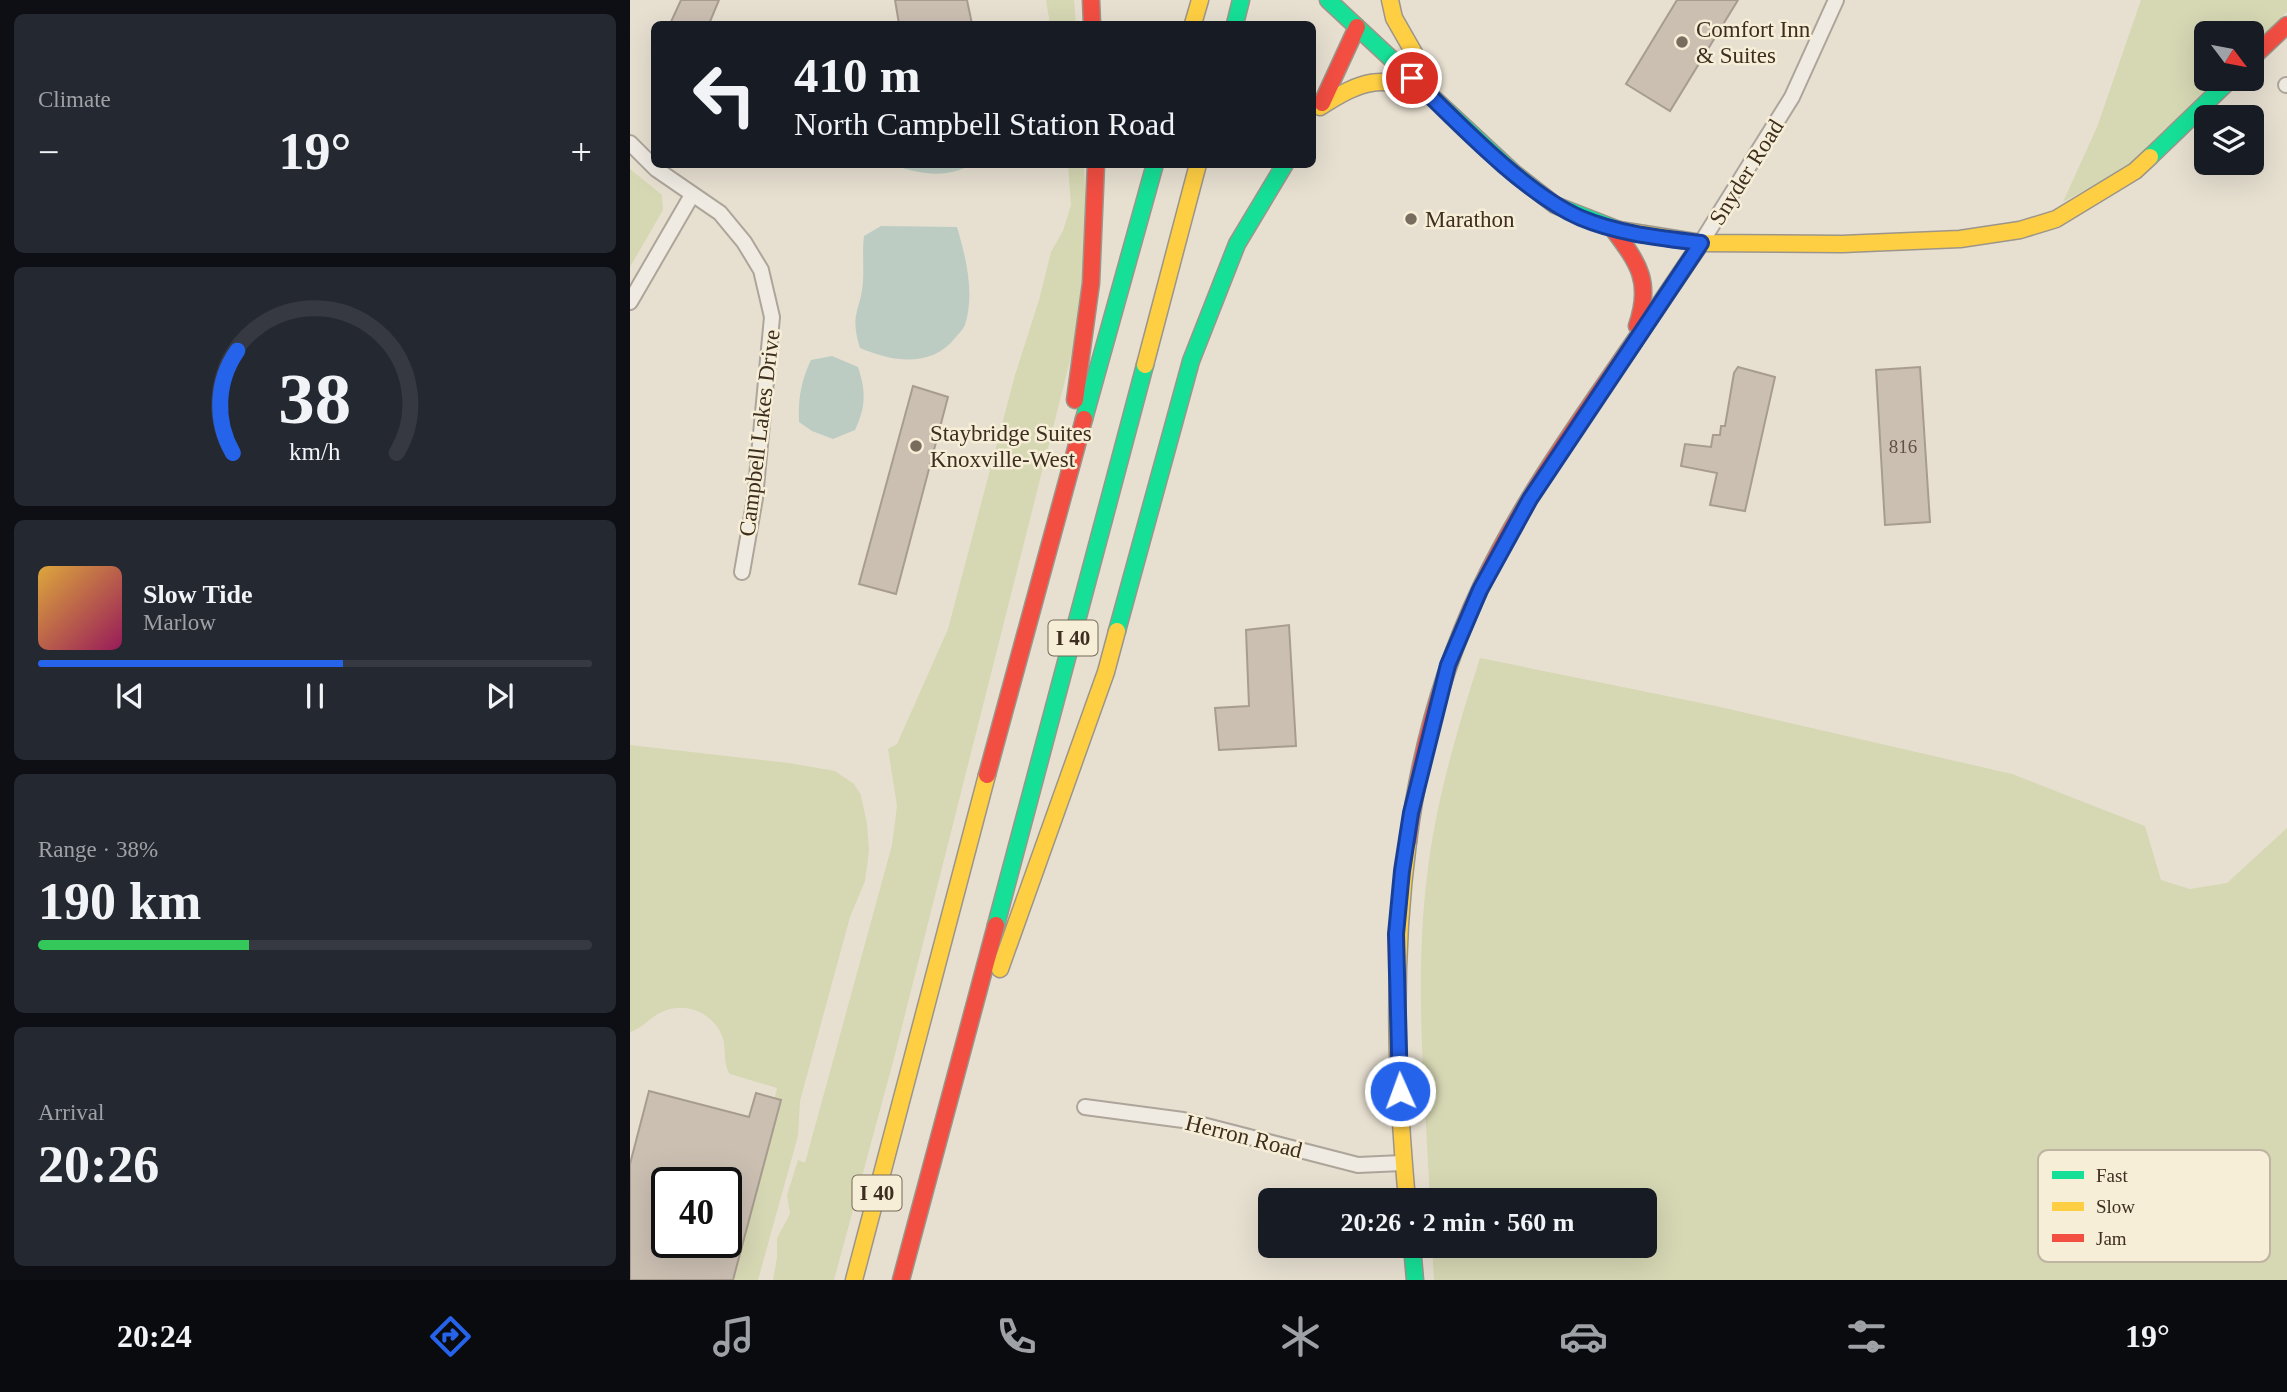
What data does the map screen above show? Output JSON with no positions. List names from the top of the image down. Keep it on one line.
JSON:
{"streets":{"main road":["Snyder Road","I 40"],"street":["Campbell Lakes Drive","Herron Road"]},"crossings":[["Snyder Road","Herron Road"]],"places":["Comfort Inn & Suites","Marathon","Staybridge Suites Knoxville-West"],"house_numbers":["816"],"legend":["Fast","Slow","Jam"],"north":"bottom right","page":{"tile":["Climate",["Range · 38%","190 km"],["Arrival","20:26"]],"turn":["410 m","North Campbell Station Road"],"heat":["−","19°","+"],"song":["Slow Tide","Marlow"],"limit":"40","trip":"20:26 · 2 min · 560 m","tabs":["20:24","19°"],"gauge":["38","km/h"]}}
